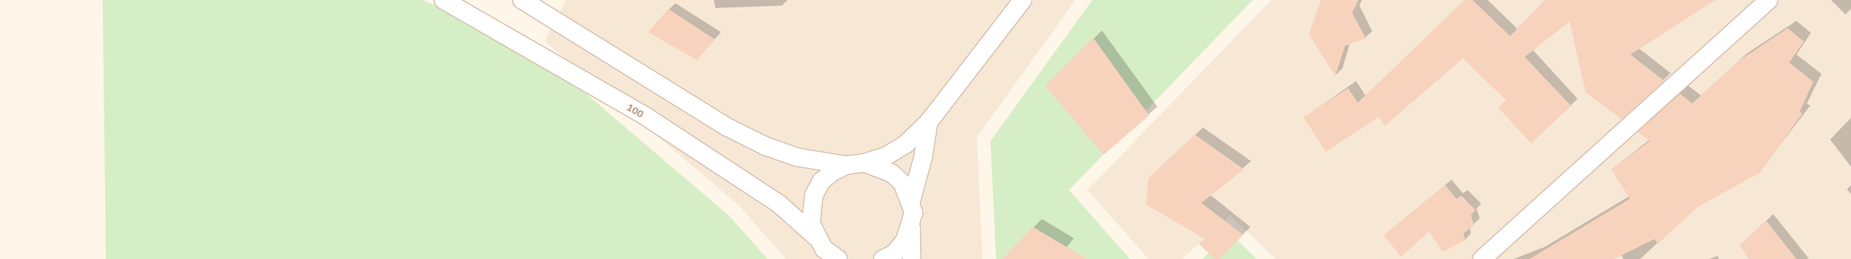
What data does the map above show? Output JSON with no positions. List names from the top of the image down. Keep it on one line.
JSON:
{"streets":{"main road":["100"]}}
